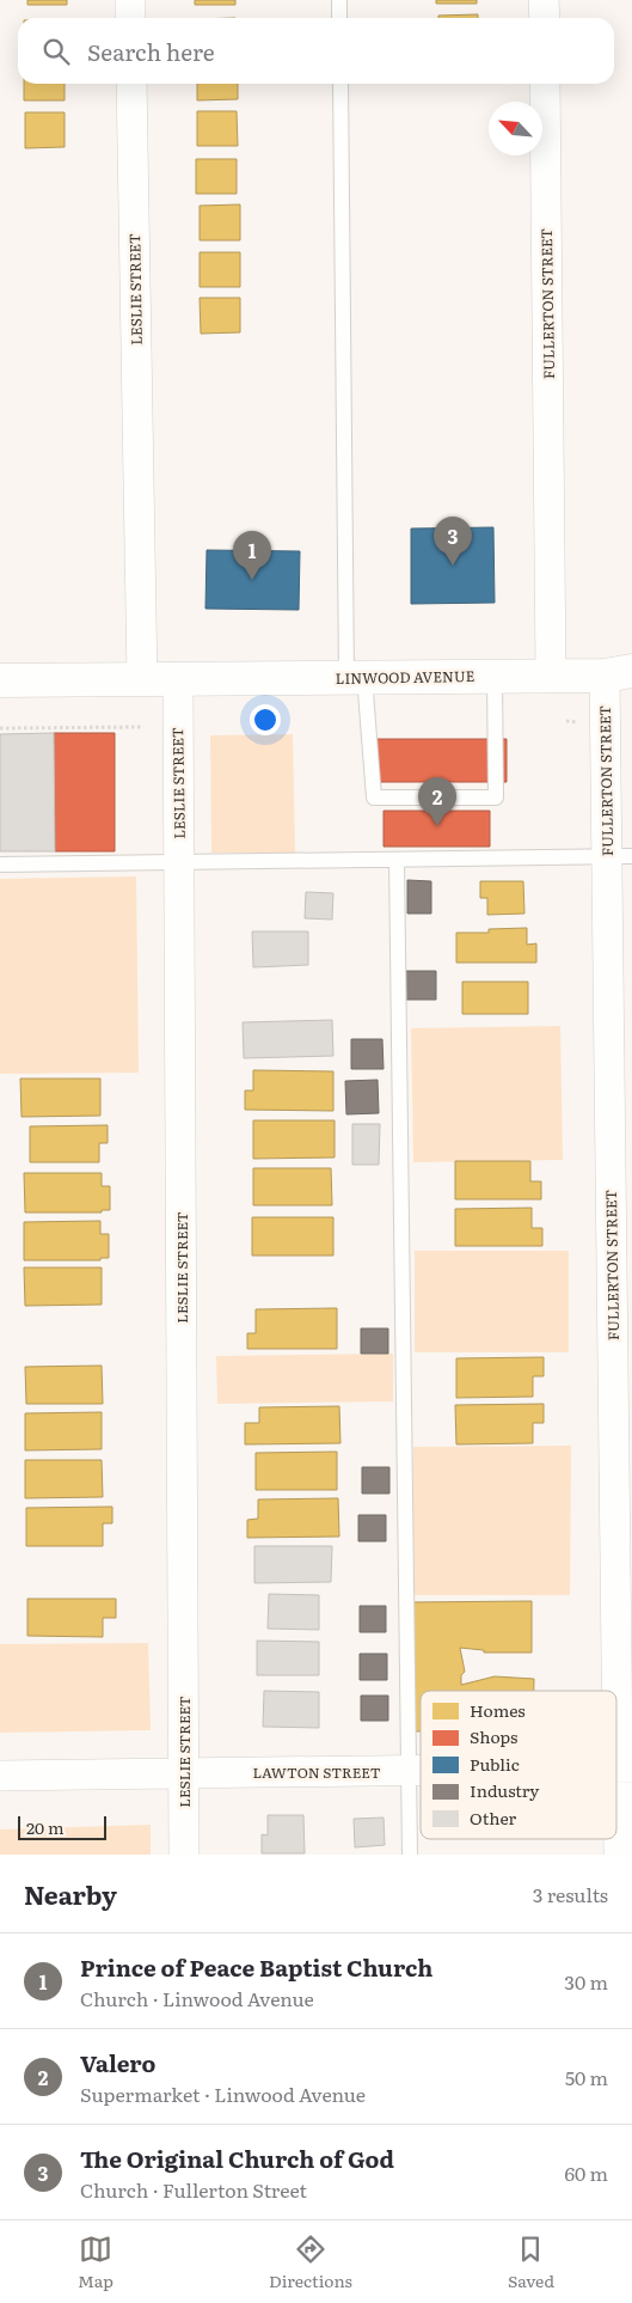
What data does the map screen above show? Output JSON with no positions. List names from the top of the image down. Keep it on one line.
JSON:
{"streets":{"street":["LESLIE STREET","FULLERTON STREET","LINWOOD AVENUE","LAWTON STREET"]},"crossings":[["LESLIE STREET","LINWOOD AVENUE"],["LESLIE STREET","LAWTON STREET"],["FULLERTON STREET","LINWOOD AVENUE"]],"legend":["Homes","Shops","Public","Industry","Other"],"scale_bar":"20 m","north":"top left","page":{"search":"Search here","pins":["3","1","2"],"scale":"20 m","heading":["Nearby","3 results"],"list":[{"mark":"1","name":"Prince of Peace Baptist Church","note":"Church · Linwood Avenue","value":"30 m"},{"mark":"2","name":"Valero","note":"Supermarket · Linwood Avenue","value":"50 m"},{"mark":"3","name":"The Original Church of God","note":"Church · Fullerton Street","value":"60 m"}],"nav":["Map","Directions","Saved"]}}
